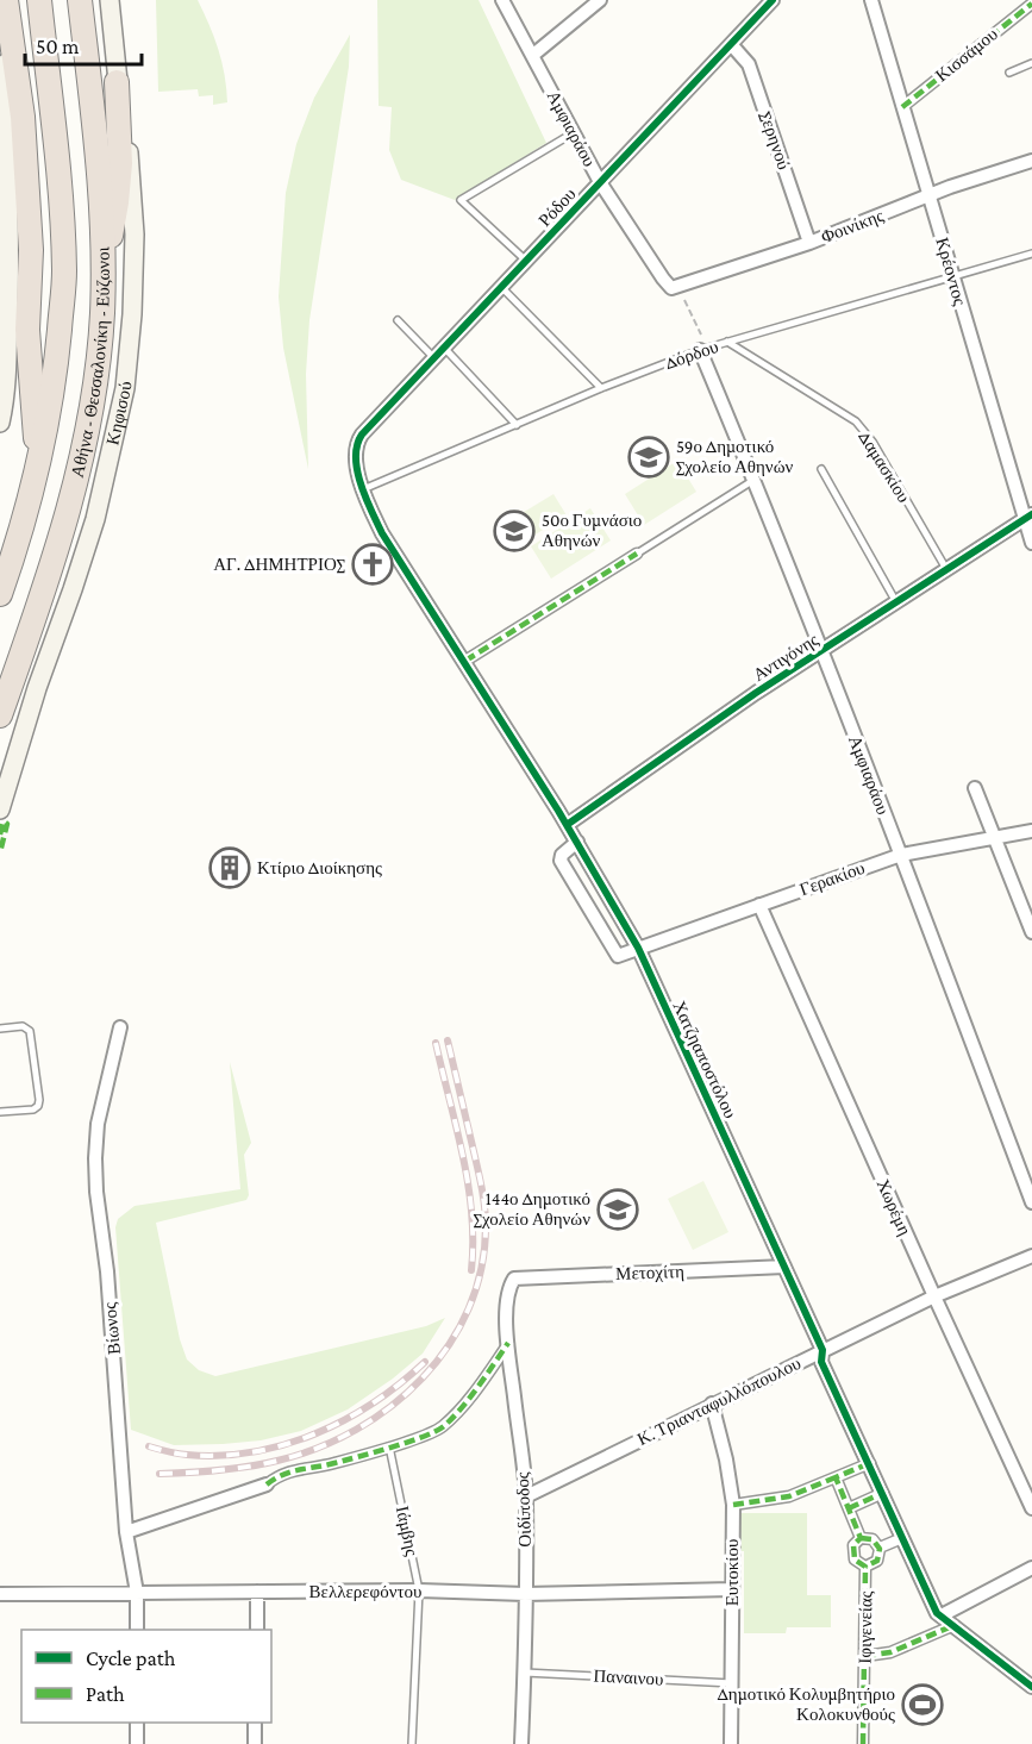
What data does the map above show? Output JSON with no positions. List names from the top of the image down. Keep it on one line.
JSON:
{"streets":{"highway":["Αθήνα - Θεσσαλονίκη - Εύζωνοι"],"main road":["Κηφισού"],"street":["Κισσάμου","Αμφιαράου","Σερηνού","Ρόδου","Φοινίκης","Κρέοντος","Αντιγόνης","Γερακίου","Χατζηαποστόλου","Χωρέμη","Μετοχίτη","Βίωνος","Κ. Τριανταφυλλόπουλου","Οιδίποδος","Ευτοκίου","Βελλερεφόντου","Ιφιγενείας"],"lane":["Δόρδου","Δαμασκίου","Ιάμβης","Παναινου"]},"crossings":[["Κισσάμου","Κρέοντος"],["Αμφιαράου","Ρόδου"],["Αμφιαράου","Φοινίκης"],["Αμφιαράου","Δόρδου"],["Αμφιαράου","Αντιγόνης"],["Αμφιαράου","Γερακίου"],["Σερηνού","Ρόδου"],["Σερηνού","Φοινίκης"],["Ρόδου","Χατζηαποστόλου"],["Φοινίκης","Κρέοντος"],["Κρέοντος","Δόρδου"],["Κρέοντος","Αντιγόνης"],["Δόρδου","Δαμασκίου"],["Δόρδου","Χατζηαποστόλου"],["Δαμασκίου","Αντιγόνης"],["Αντιγόνης","Χατζηαποστόλου"],["Γερακίου","Χατζηαποστόλου"],["Γερακίου","Χωρέμη"],["Χατζηαποστόλου","Μετοχίτη"],["Χατζηαποστόλου","Κ. Τριανταφυλλόπουλου"],["Χωρέμη","Κ. Τριανταφυλλόπουλου"],["Μετοχίτη","Οιδίποδος"],["Βίωνος","Βελλερεφόντου"],["Κ. Τριανταφυλλόπουλου","Οιδίποδος"],["Κ. Τριανταφυλλόπουλου","Ευτοκίου"],["Οιδίποδος","Βελλερεφόντου"],["Οιδίποδος","Παναινου"],["Ιάμβης","Βελλερεφόντου"],["Ευτοκίου","Βελλερεφόντου"],["Ευτοκίου","Παναινου"]],"places":{"school or university":["59ο Δημοτικό Σχολείο Αθηνών","50ο Γυμνάσιο Αθηνών","144ο Δημοτικό Σχολείο Αθηνών"],"church":["ΑΓ. ΔΗΜΗΤΡΙΟΣ"],"building":["Κτίριο Διοίκησης"],"sports":["Δημοτικό Κολυμβητήριο Κολοκυνθούς"]},"legend":["Cycle path","Path"],"scale_bar":"50 m"}
